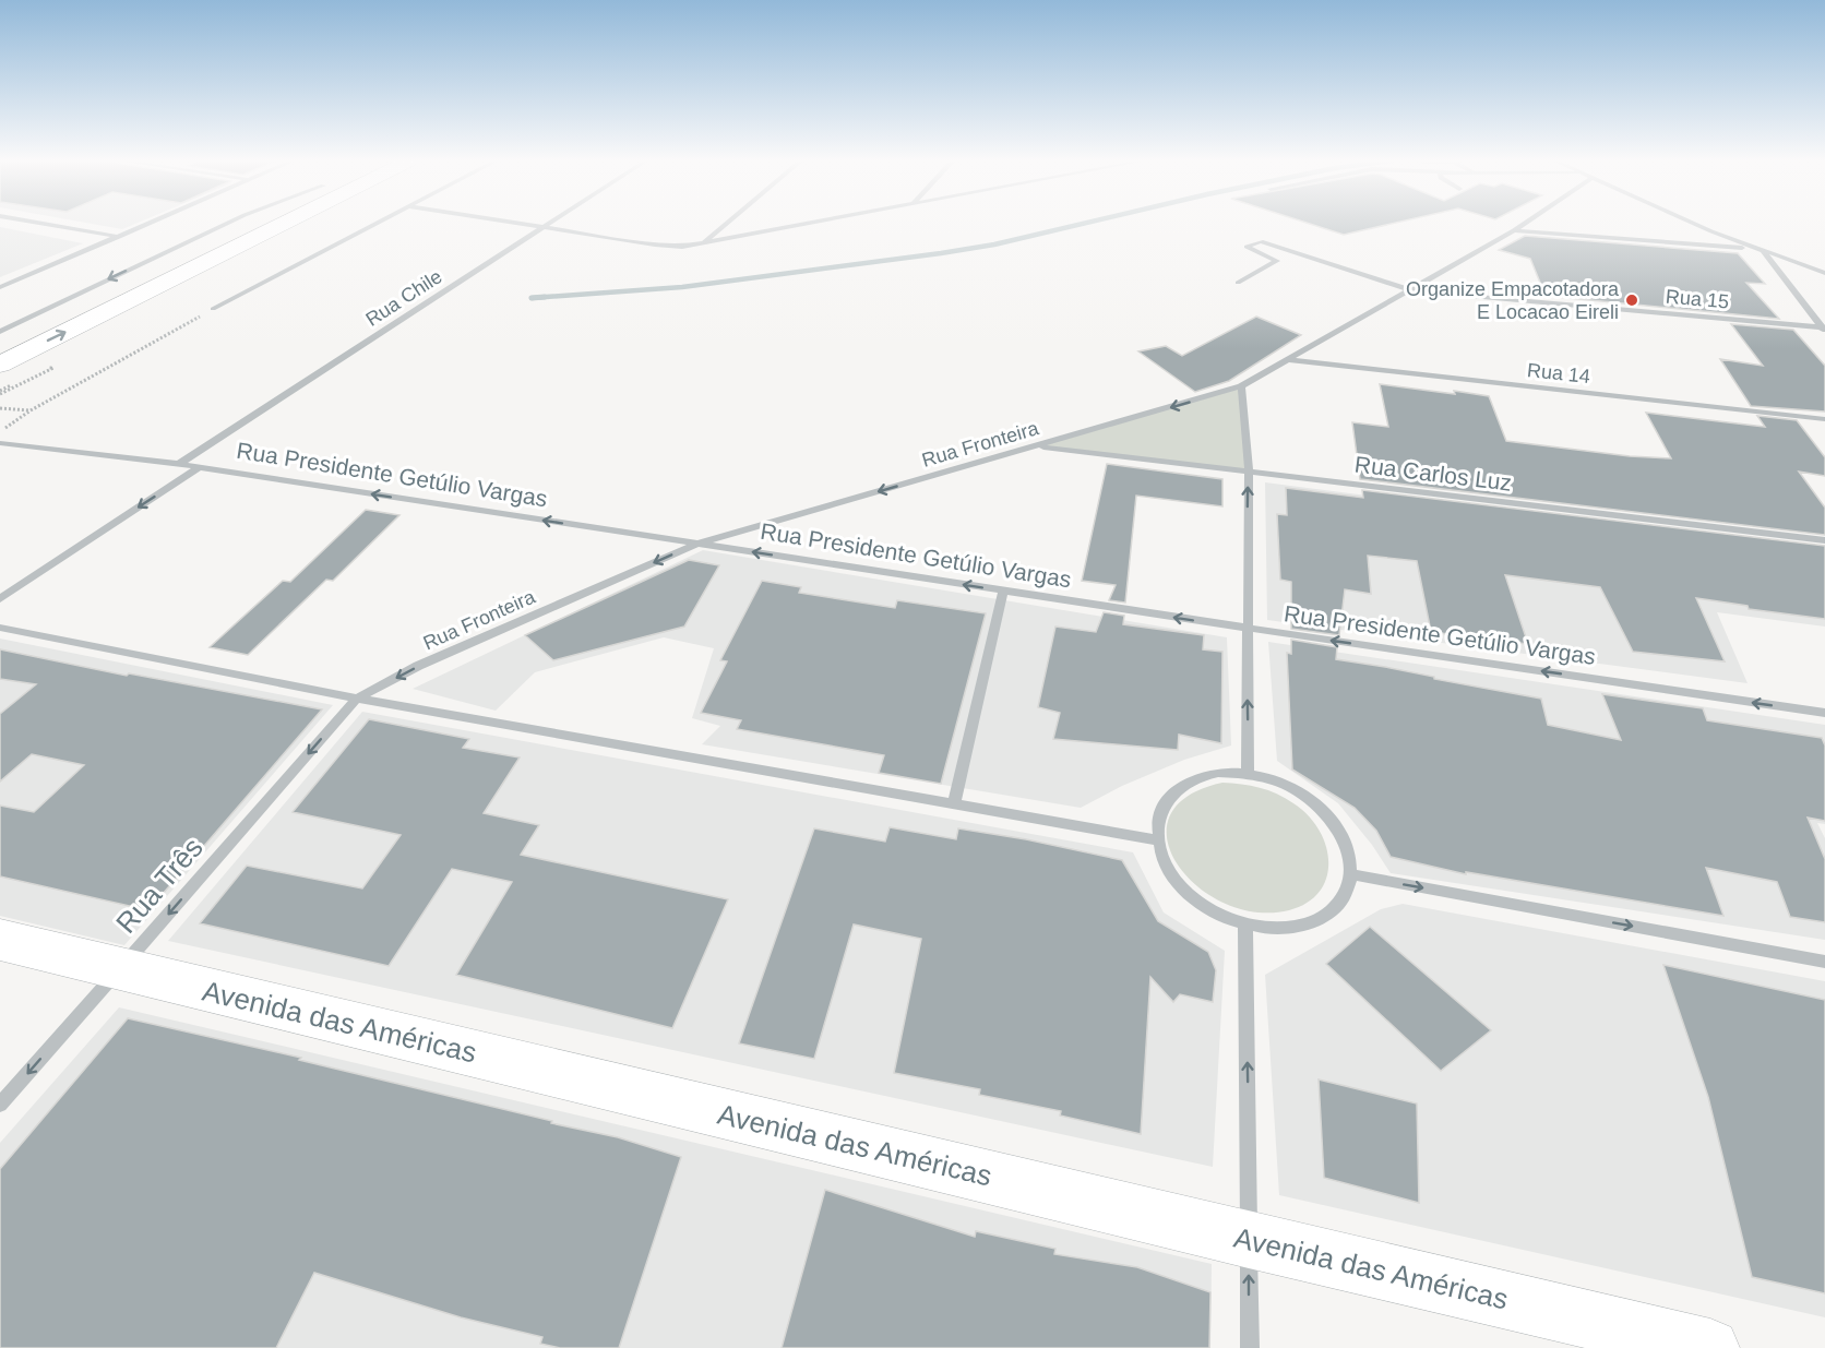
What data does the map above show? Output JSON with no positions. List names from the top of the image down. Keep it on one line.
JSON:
{"streets":{"main road":["Avenida das Américas"],"street":["Rua Chile","Rua 15","Rua 14","Rua Fronteira","Rua Carlos Luz","Rua Presidente Getúlio Vargas","Rua Três"]},"crossings":[["Rua Chile","Rua Presidente Getúlio Vargas"],["Rua 15","Rua Fronteira"],["Rua 14","Rua Fronteira"],["Rua Fronteira","Rua Carlos Luz"],["Rua Fronteira","Rua Presidente Getúlio Vargas"],["Rua Fronteira","Rua Três"],["Rua Três","Avenida das Américas"]],"one_way":["Rua Fronteira","Rua Presidente Getúlio Vargas","Rua Três"],"places":["Organize Empacotadora E Locacao Eireli"]}
